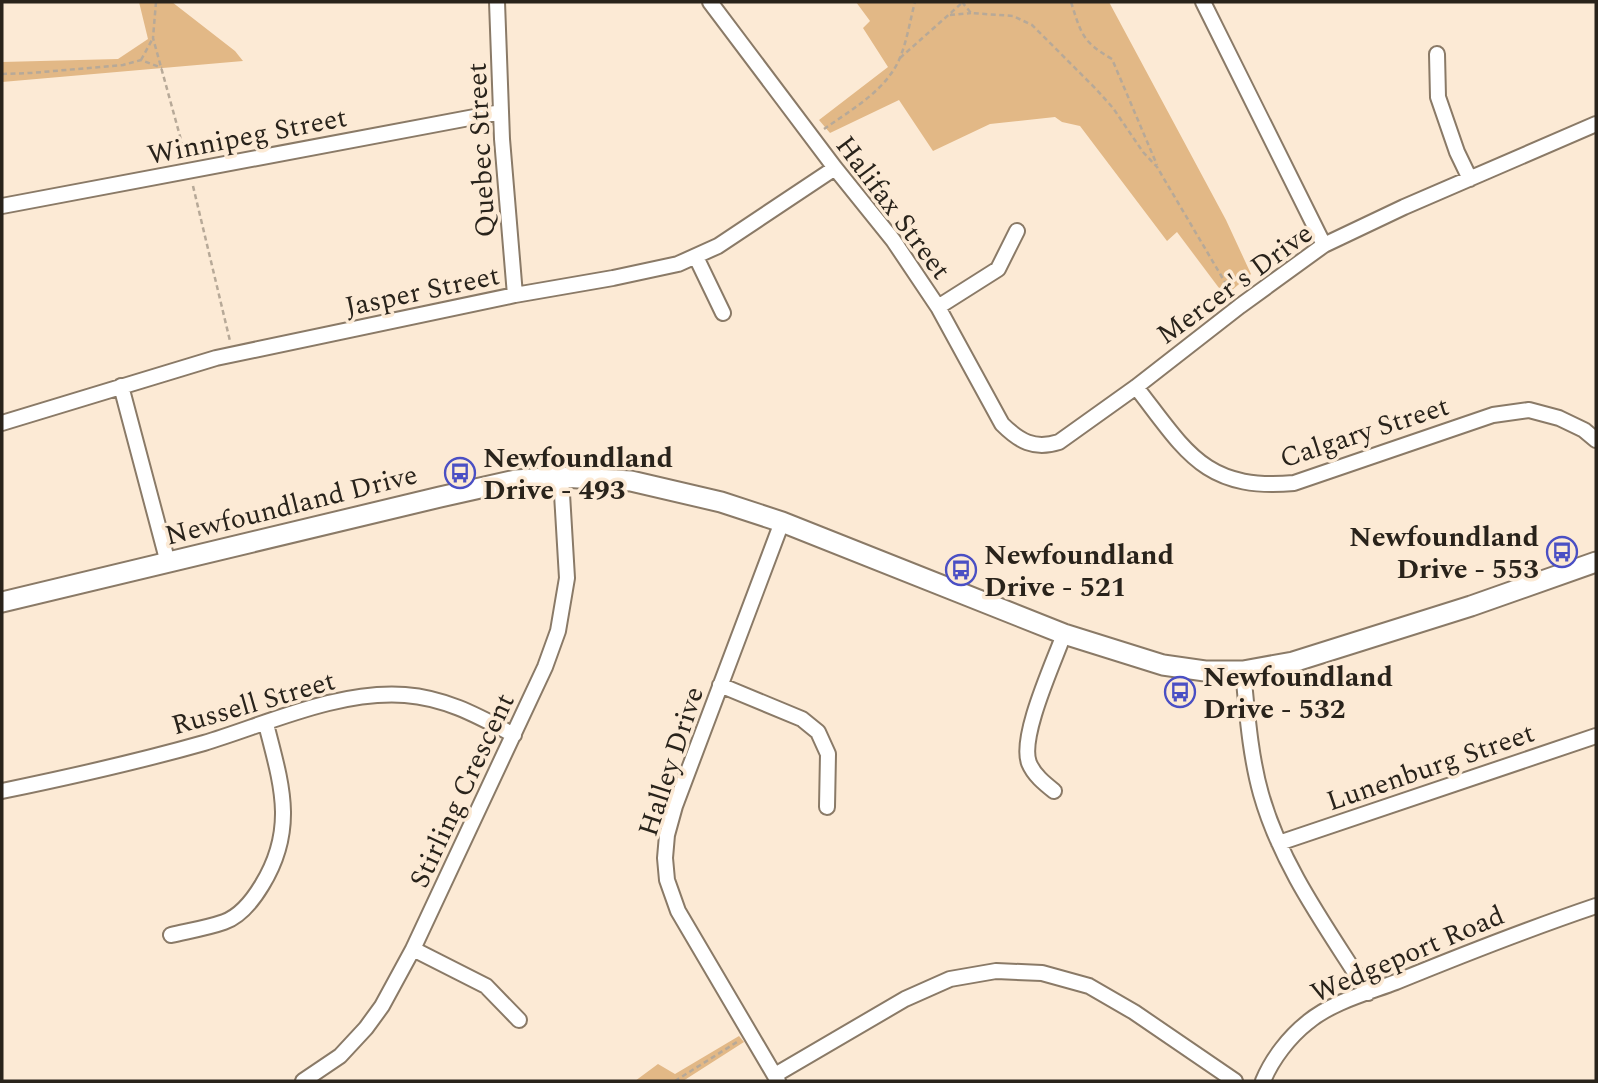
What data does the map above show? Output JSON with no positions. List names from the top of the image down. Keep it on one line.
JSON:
{"streets":{"street":["Winnipeg Street","Quebec Street","Halifax Street","Mercer's Drive","Jasper Street","Calgary Street","Newfoundland Drive","Russell Street","Halley Drive","Lunenburg Street","Stirling Crescent","Wedgeport Road"]},"crossings":[["Winnipeg Street","Quebec Street"],["Quebec Street","Jasper Street"],["Halifax Street","Mercer's Drive"],["Halifax Street","Jasper Street"],["Mercer's Drive","Calgary Street"],["Newfoundland Drive","Halley Drive"],["Newfoundland Drive","Stirling Crescent"],["Russell Street","Stirling Crescent"]],"places":{"bus stop":["Newfoundland Drive - 493","Newfoundland Drive - 553","Newfoundland Drive - 521","Newfoundland Drive - 532"]}}
